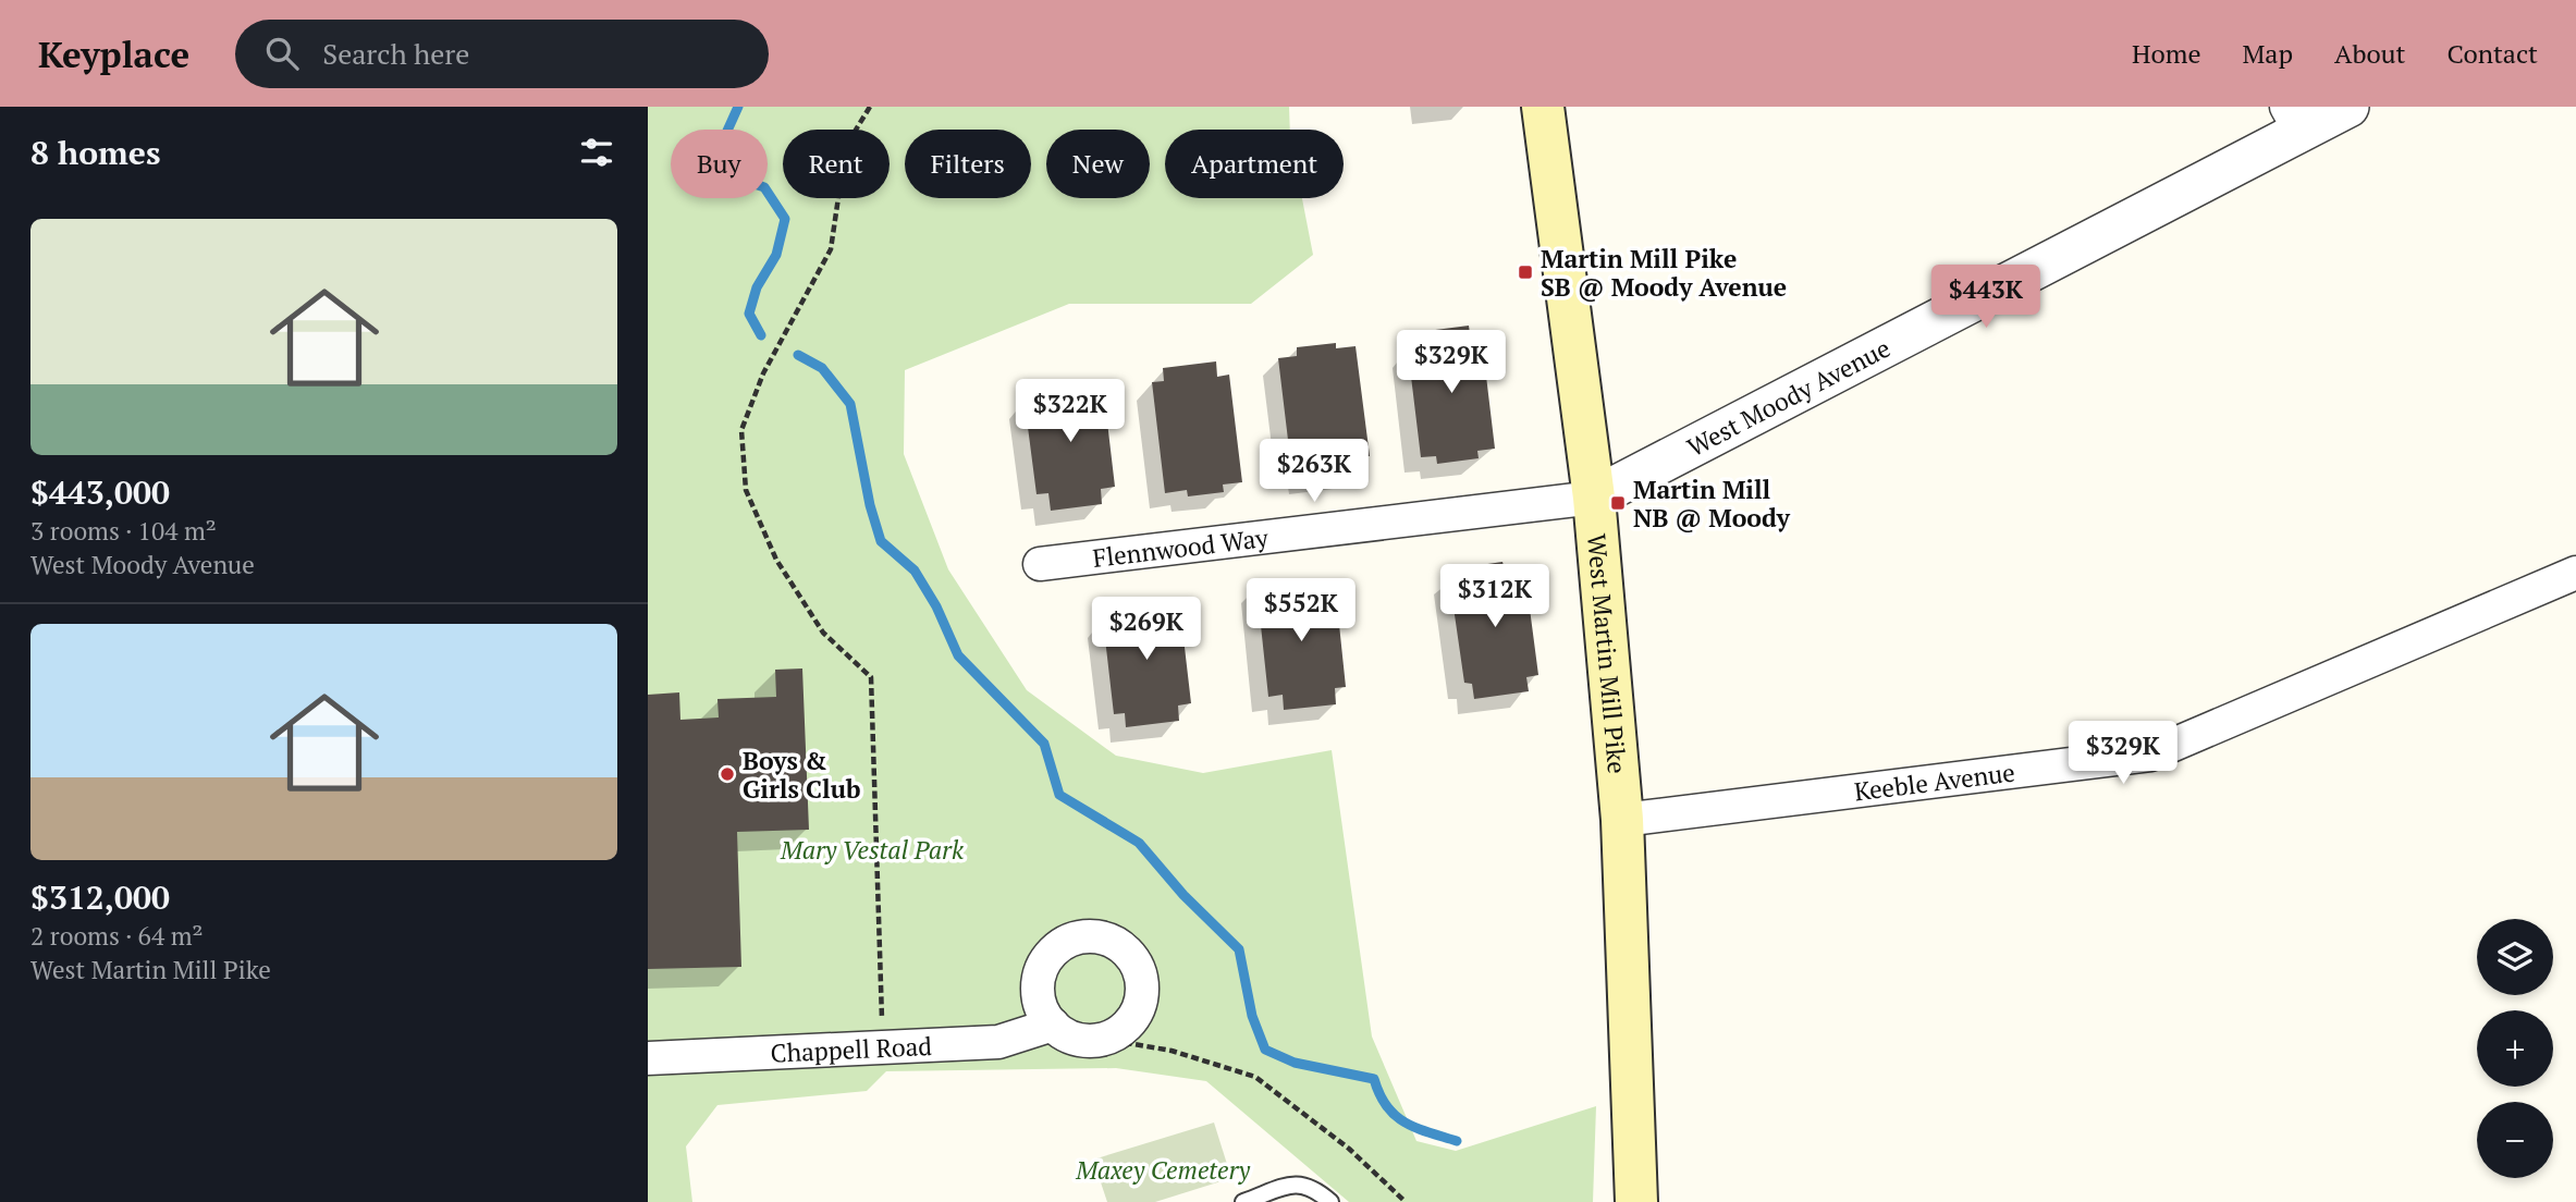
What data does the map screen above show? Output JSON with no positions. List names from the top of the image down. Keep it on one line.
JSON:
{"streets":{"main road":["West Martin Mill Pike"],"street":["West Moody Avenue","Flennwood Way","Keeble Avenue","Chappell Road"]},"crossings":[["West Moody Avenue","Flennwood Way"],["West Moody Avenue","West Martin Mill Pike"],["Flennwood Way","West Martin Mill Pike"],["West Martin Mill Pike","Keeble Avenue"]],"parks":["Mary Vestal Park","Maxey Cemetery"],"places":{"transit":["Martin Mill Pike SB @ Moody Avenue","Martin Mill NB @ Moody"],"other":["Boys & Girls Club"]},"page":{"header":"Keyplace","search":"Search here","nav":["Home","Map","About","Contact"],"heading":"8 homes","chip":["Buy","Rent","Filters","New","Apartment"],"list":[{"name":"$443,000","note":"3 rooms · 104 m² · West Moody Avenue"},{"name":"$312,000","note":"2 rooms · 64 m² · West Martin Mill Pike"}],"price":["$443K","$329K","$322K","$263K","$312K","$552K","$269K","$329K"],"map_buttons":["+","−"]}}
